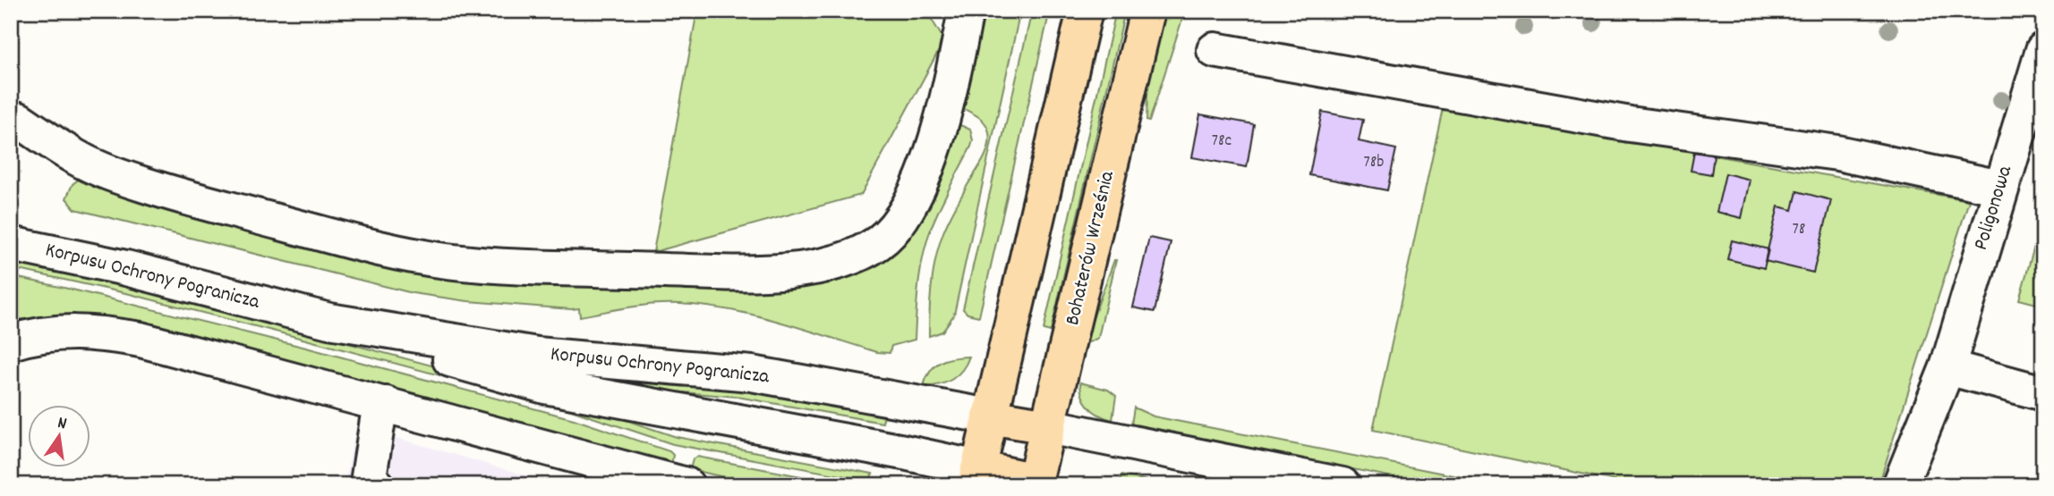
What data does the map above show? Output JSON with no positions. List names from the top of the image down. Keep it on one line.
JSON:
{"streets":{"main road":["Bohaterów Września"],"street":["Poligonowa","Korpusu Ochrony Pogranicza"]},"house_numbers":["78c","78b","78"],"north":"top"}
